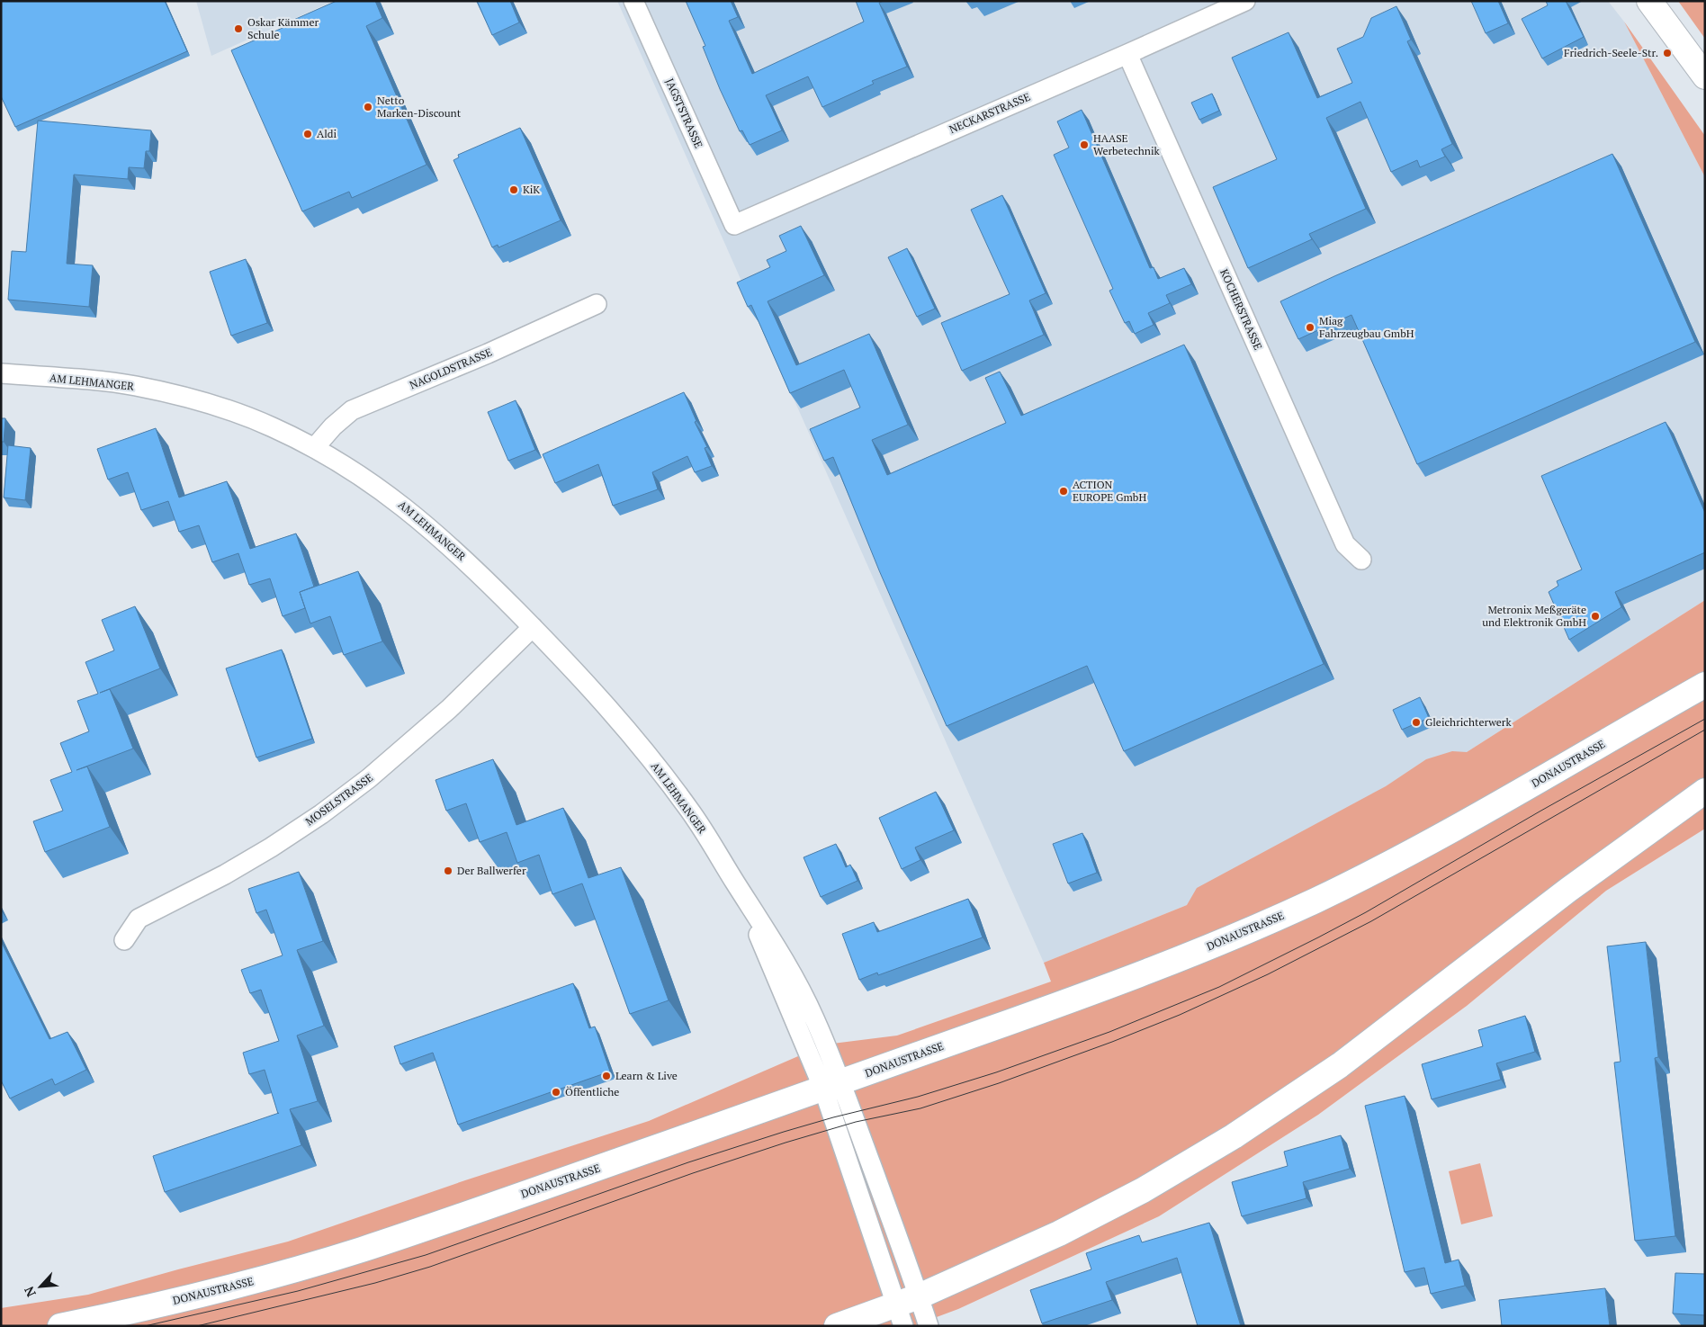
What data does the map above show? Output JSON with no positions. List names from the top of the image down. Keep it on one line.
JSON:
{"streets":{"main road":["DONAUSTRASSE"],"street":["JAGSTSTRASSE","NECKARSTRASSE","KOCHERSTRASSE","NAGOLDSTRASSE","AM LEHMANGER","MOSELSTRASSE"]},"crossings":[["JAGSTSTRASSE","NECKARSTRASSE"],["NECKARSTRASSE","KOCHERSTRASSE"],["NAGOLDSTRASSE","AM LEHMANGER"],["AM LEHMANGER","DONAUSTRASSE"],["AM LEHMANGER","MOSELSTRASSE"]],"places":["Oskar Kämmer Schule","Friedrich-Seele-Str.","Netto Marken-Discount","Aldi","HAASE Werbetechnik","KiK","Miag Fahrzeugbau GmbH","ACTION EUROPE GmbH","Metronix Meßgeräte und Elektronik GmbH","Gleichrichterwerk","Der Ballwerfer","Learn & Live","Öffentliche"],"north":"bottom left"}
